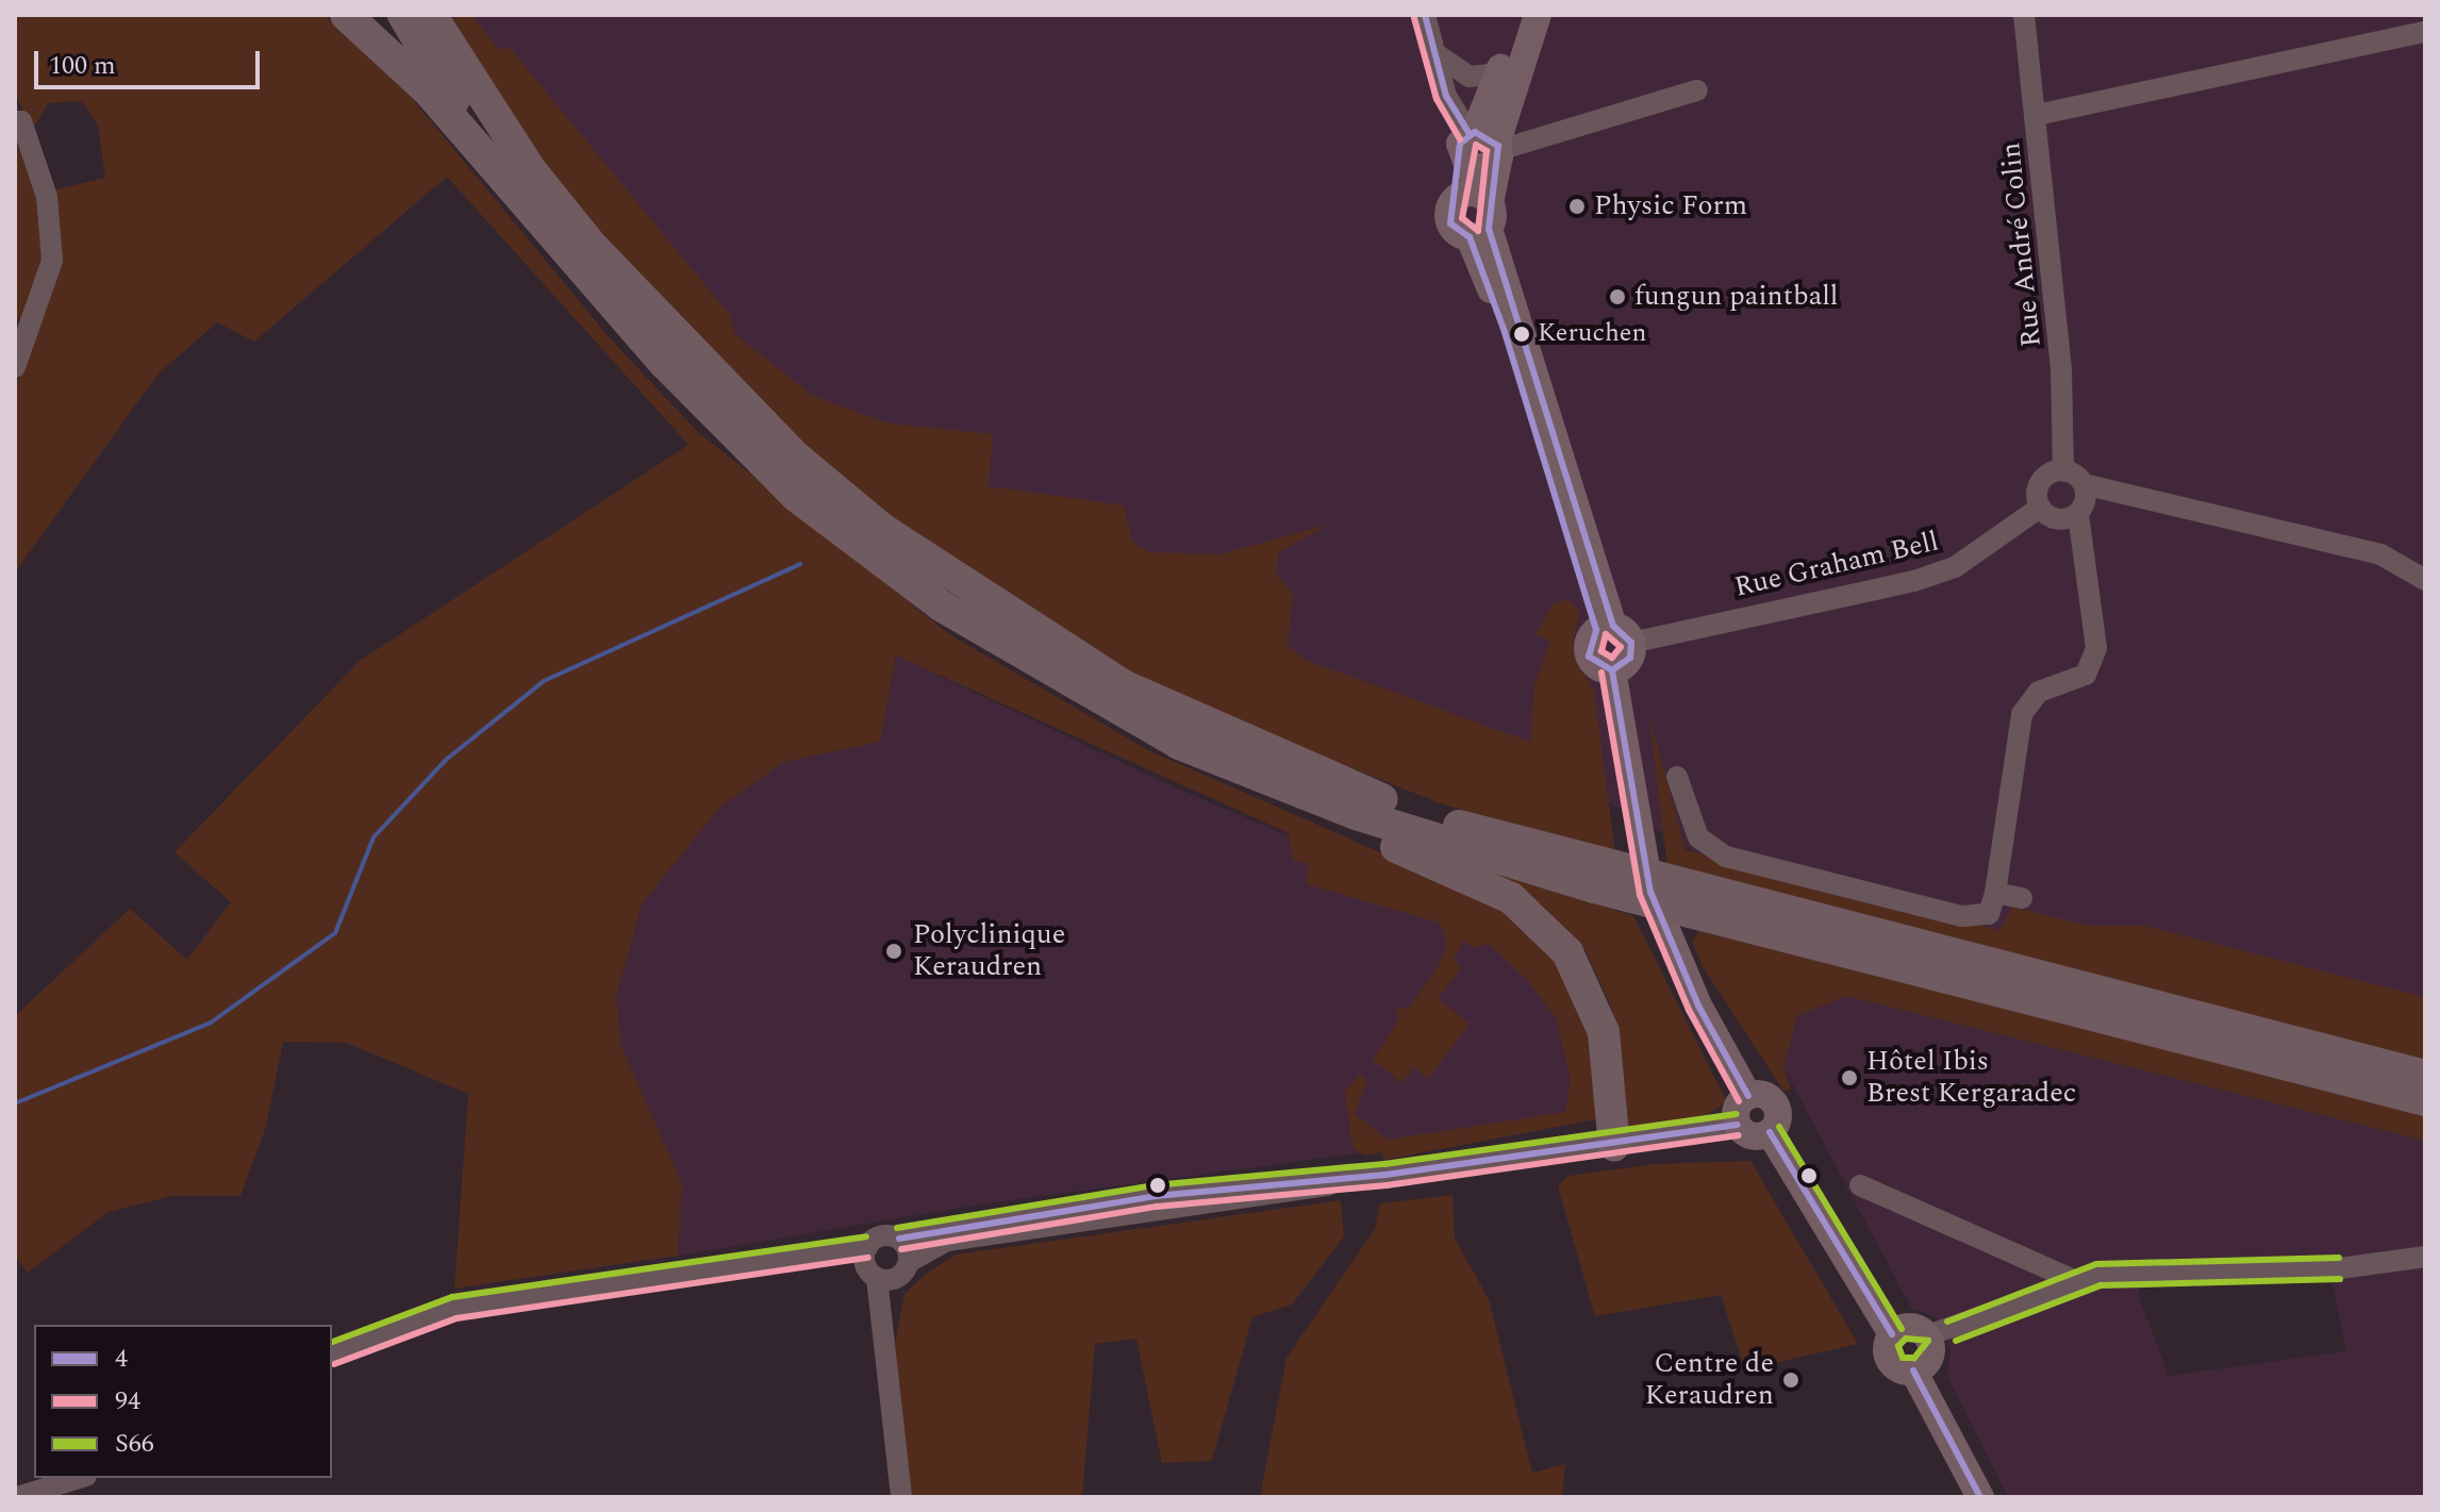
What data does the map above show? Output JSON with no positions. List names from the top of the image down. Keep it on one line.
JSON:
{"streets":{"street":["Rue André Colin","Rue Graham Bell"]},"places":["Physic Form","fungun paintball","Keruchen","Polyclinique Keraudren","Hôtel Ibis Brest Kergaradec","Centre de Keraudren"],"lines":["transit line 4","transit line 94","transit line S66"],"legend":["4","94","S66"],"scale_bar":"100 m"}
